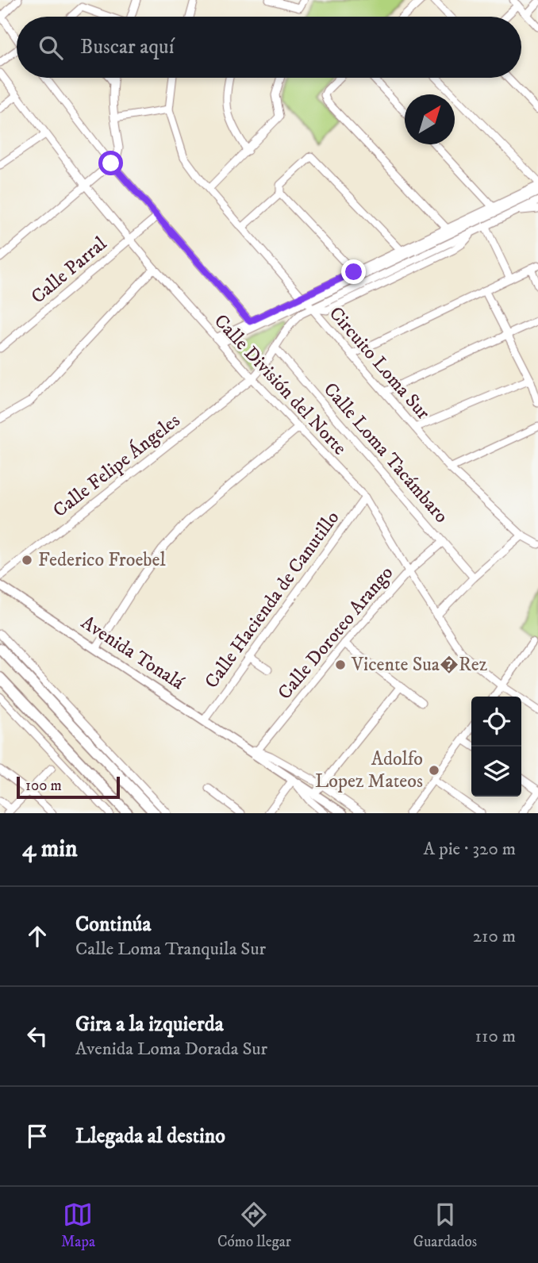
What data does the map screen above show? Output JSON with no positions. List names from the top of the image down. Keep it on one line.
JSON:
{"streets":{"main road":["Avenida Tonalá"],"street":["Calle Parral","Circuito Loma Sur","Calle División del Norte","Calle Loma Tacámbaro","Calle Felipe Ángeles","Calle Hacienda de Canutillo","Calle Doroteo Arango"]},"crossings":[["Calle Parral","Calle División del Norte"],["Circuito Loma Sur","Calle Felipe Ángeles"],["Calle División del Norte","Calle Felipe Ángeles"],["Calle División del Norte","Calle Hacienda de Canutillo"],["Calle División del Norte","Calle Doroteo Arango"],["Calle Loma Tacámbaro","Calle Felipe Ángeles"],["Calle Loma Tacámbaro","Calle Doroteo Arango"],["Calle Hacienda de Canutillo","Avenida Tonalá"],["Calle Doroteo Arango","Avenida Tonalá"]],"places":["Federico Froebel","Vicente Sua�Rez","Adolfo Lopez Mateos"],"scale_bar":"100 m","north":"top right","page":{"search":"Buscar aquí","scale":"100 m","heading":["4 min","A pie · 320 m"],"list":[["Continúa","Calle Loma Tranquila Sur","210 m"],["Gira a la izquierda","Avenida Loma Dorada Sur","110 m"],"Llegada al destino"],"nav":["Mapa","Cómo llegar","Guardados"]}}
